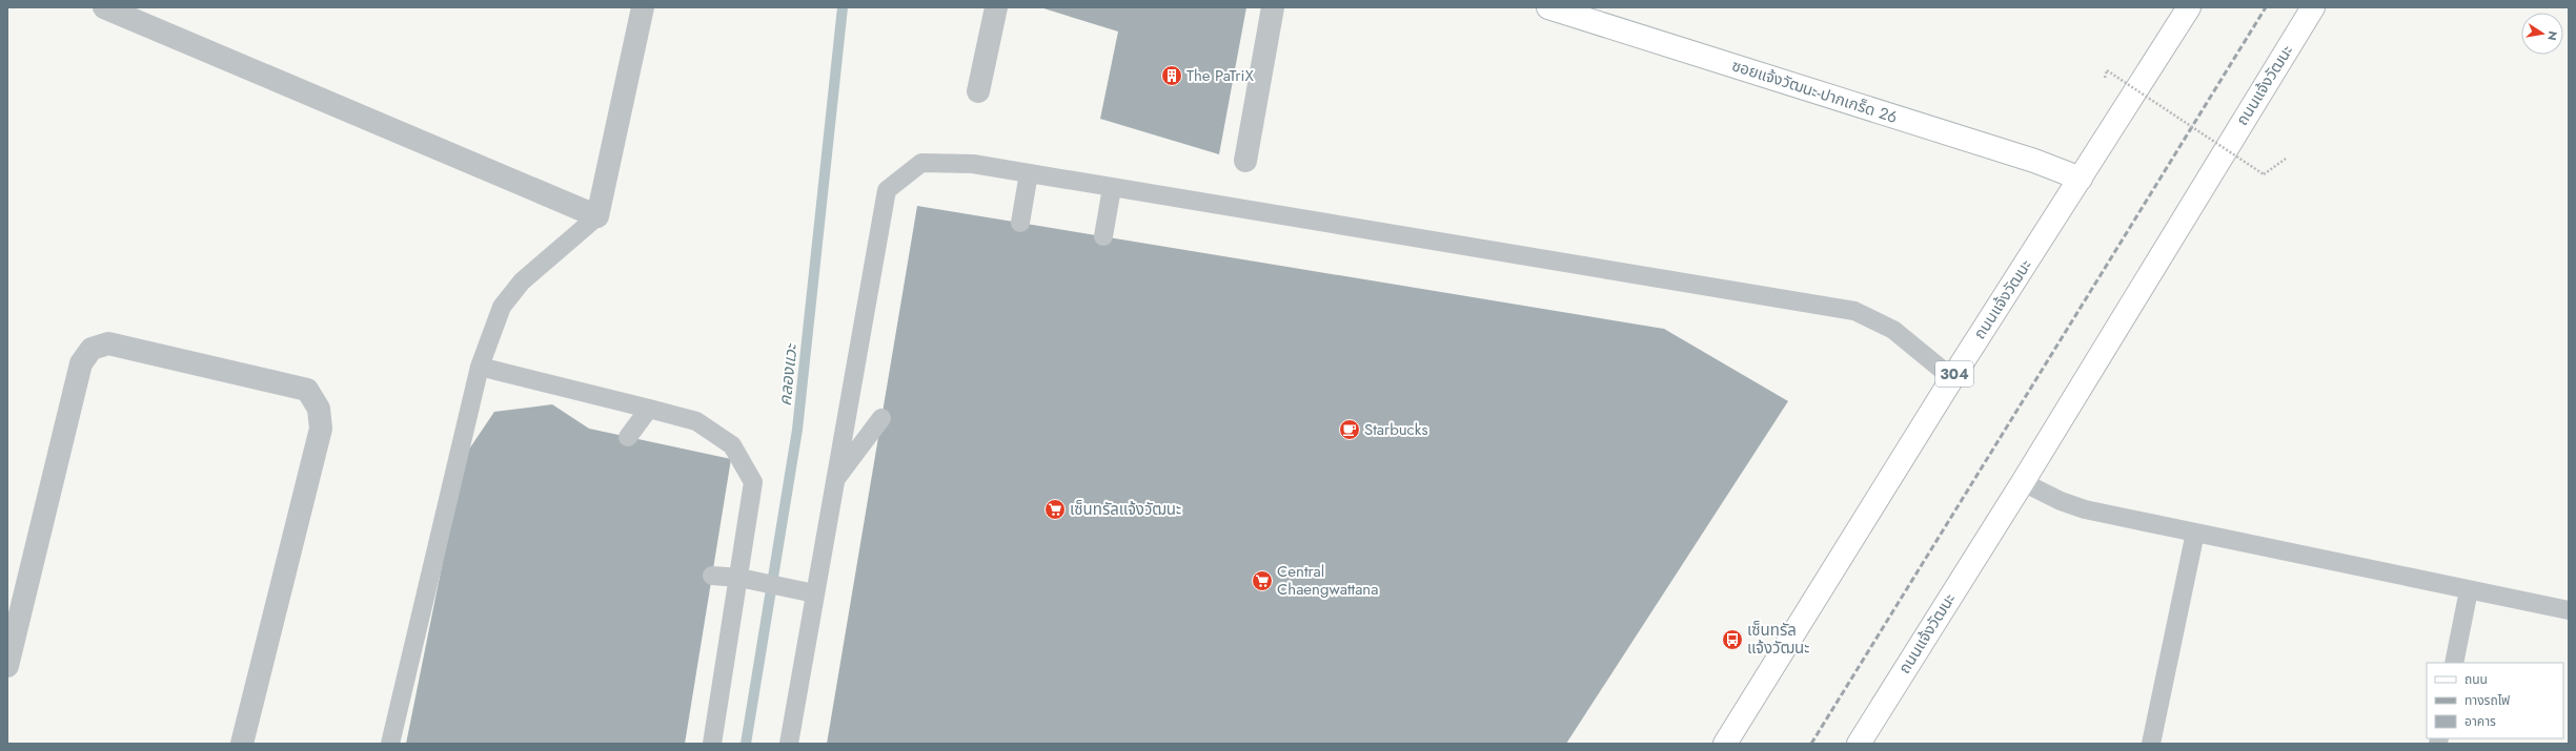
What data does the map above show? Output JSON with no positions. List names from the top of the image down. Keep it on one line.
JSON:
{"streets":{"main road":["ถนนแจ้งวัฒนะ","ซอยแจ้งวัฒนะ-ปากเกร็ด 26","304"]},"crossings":[["ถนนแจ้งวัฒนะ","ซอยแจ้งวัฒนะ-ปากเกร็ด 26"]],"water":["คลองแวะ"],"places":{"building":["The PaTriX"],"cafe":["Starbucks"],"supermarket":["เซ็นทรัลแจ้งวัฒนะ","Central Chaengwattana"],"bus stop":["เซ็นทรัล แจ้งวัฒนะ"]},"legend":["ถนน","ทางรถไฟ","อาคาร"],"north":"right"}
